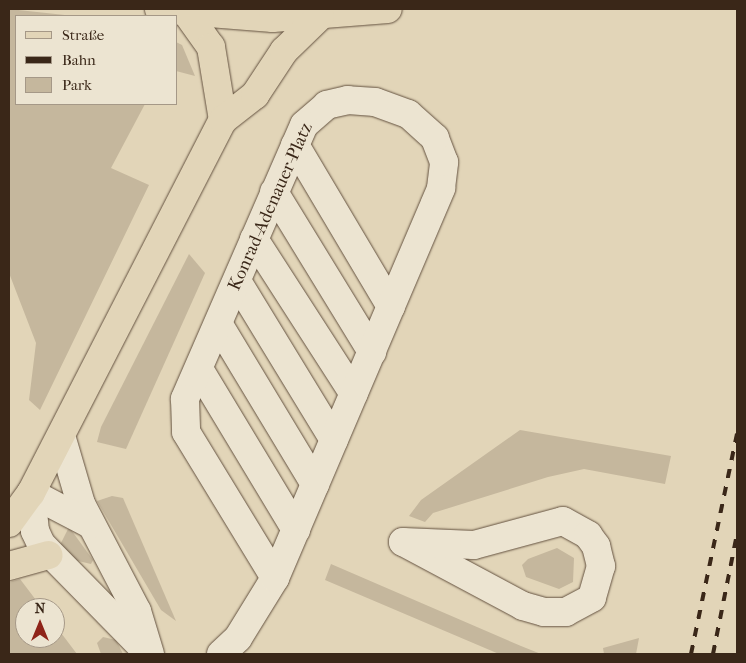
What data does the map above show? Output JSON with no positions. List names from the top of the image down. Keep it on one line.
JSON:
{"streets":{"street":["Konrad-Adenauer-Platz"]},"legend":["Straße","Bahn","Park"],"north":"top"}
